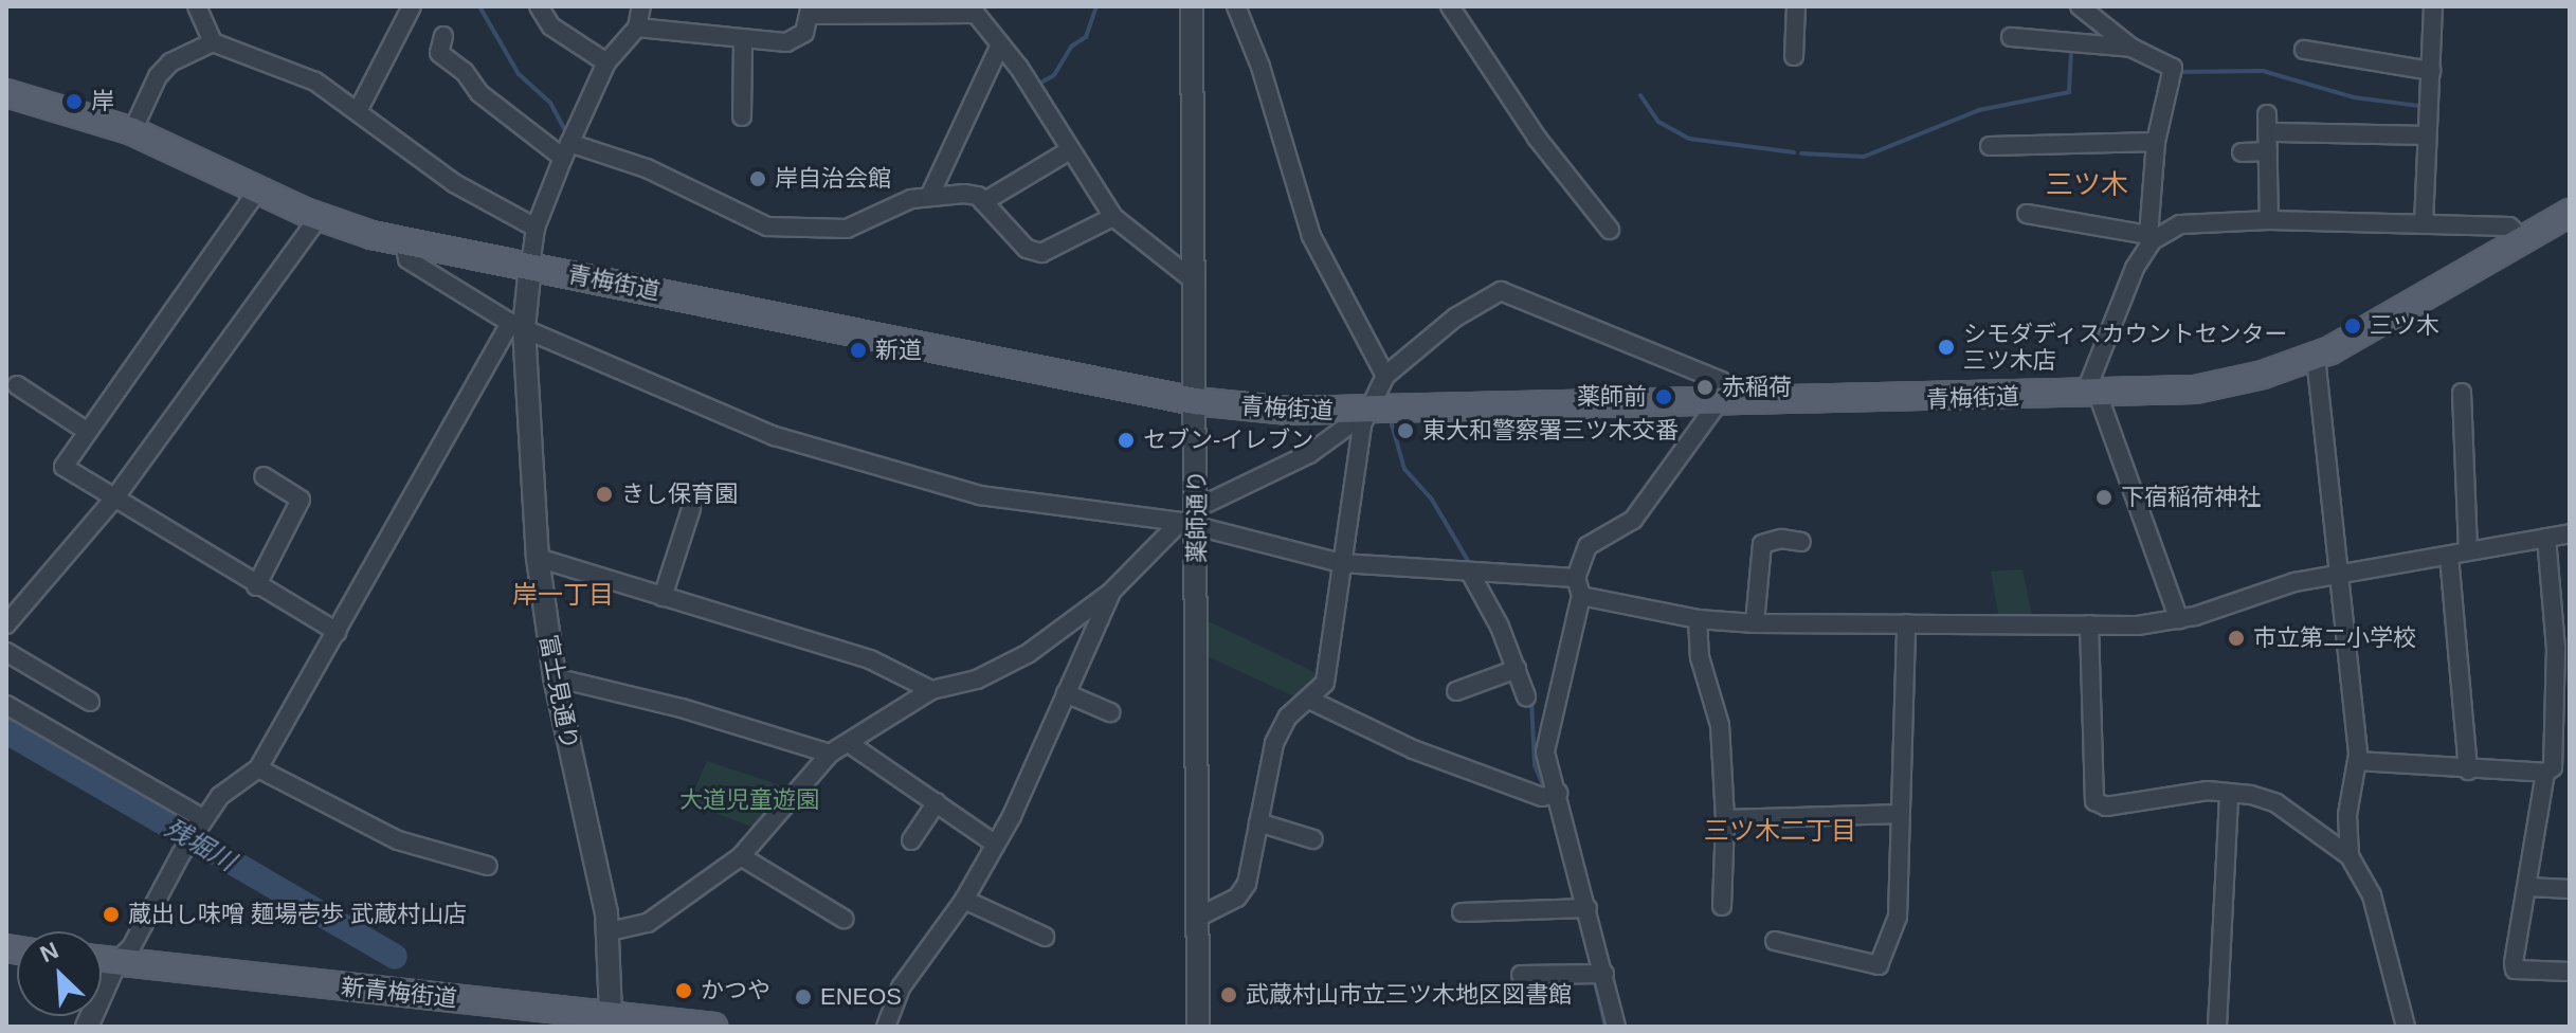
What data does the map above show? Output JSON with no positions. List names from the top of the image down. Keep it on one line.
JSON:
{"streets":{"main road":["青梅街道","新青梅街道"],"street":["薬師通り","富士見通り"]},"crossings":[["青梅街道","薬師通り"],["青梅街道","富士見通り"],["富士見通り","新青梅街道"]],"districts":["三ツ木","岸一丁目","三ツ木二丁目"],"water":["残堀川"],"parks":["大道児童遊園"],"places":["岸","岸自治会館","三ツ木","シモダディスカウントセンター 三ツ木店","新道","赤稲荷","薬師前","東大和警察署三ツ木交番","セブン-イレブン","きし保育園","下宿稲荷神社","市立第二小学校","蔵出し味噌 麺場壱歩 武蔵村山店","かつや","武蔵村山市立三ツ木地区図書館","ENEOS"],"north":"top left"}
